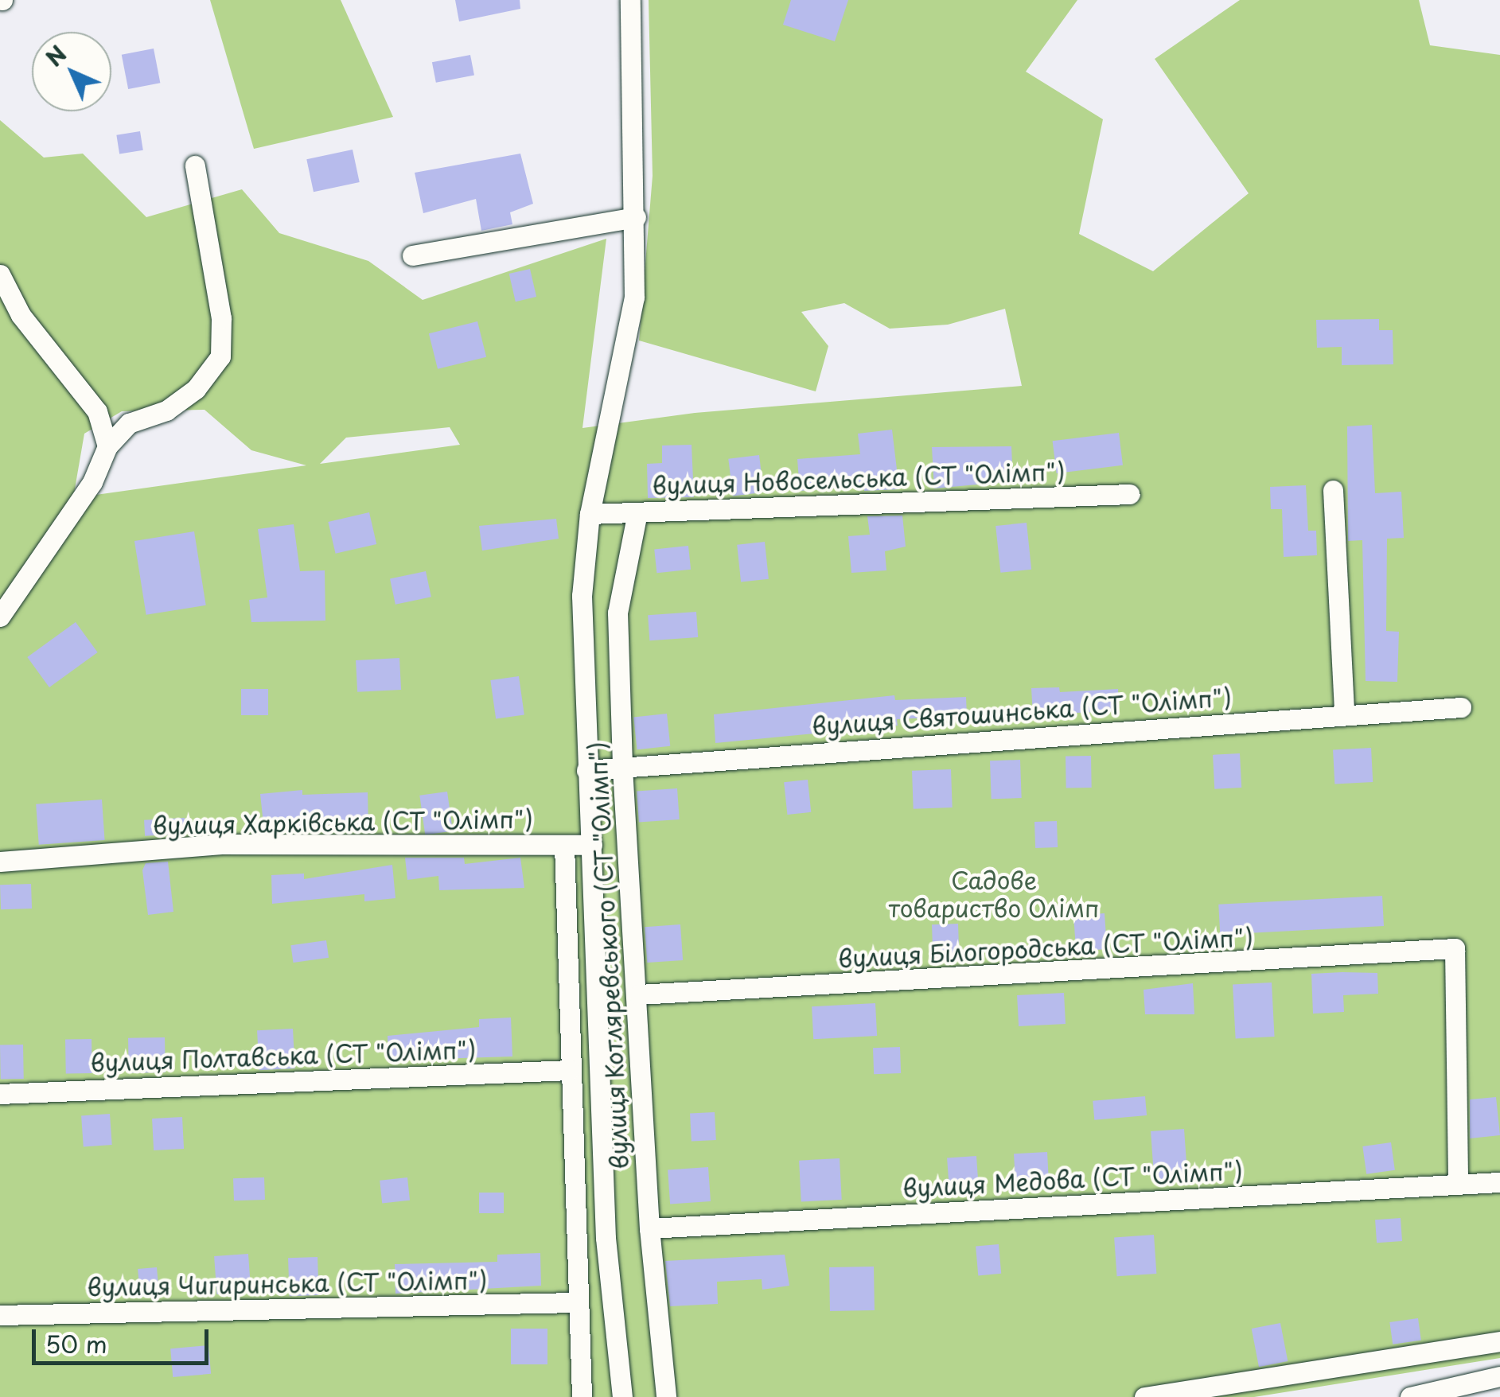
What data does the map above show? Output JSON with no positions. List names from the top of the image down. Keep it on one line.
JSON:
{"streets":{"street":["вулиця Новосельська (СТ \"Олімп\")","вулиця Святошинська (СТ \"Олімп\")","вулиця Харківська (СТ \"Олімп\")","вулиця Білогородська (СТ \"Олімп\")","вулиця Котляревського (СТ \"Олімп\")","вулиця Полтавська (СТ \"Олімп\")","вулиця Медова (СТ \"Олімп\")","вулиця Чигиринська (СТ \"Олімп\")"]},"crossings":[["вулиця Новосельська (СТ \"Олімп\")","вулиця Котляревського (СТ \"Олімп\")"],["вулиця Святошинська (СТ \"Олімп\")","вулиця Котляревського (СТ \"Олімп\")"],["вулиця Харківська (СТ \"Олімп\")","вулиця Котляревського (СТ \"Олімп\")"],["вулиця Білогородська (СТ \"Олімп\")","вулиця Котляревського (СТ \"Олімп\")"],["вулиця Білогородська (СТ \"Олімп\")","вулиця Медова (СТ \"Олімп\")"],["вулиця Котляревського (СТ \"Олімп\")","вулиця Полтавська (СТ \"Олімп\")"],["вулиця Котляревського (СТ \"Олімп\")","вулиця Медова (СТ \"Олімп\")"],["вулиця Котляревського (СТ \"Олімп\")","вулиця Чигиринська (СТ \"Олімп\")"]],"parks":["Садове товариство Олімп"],"scale_bar":"50 m","north":"top left"}
